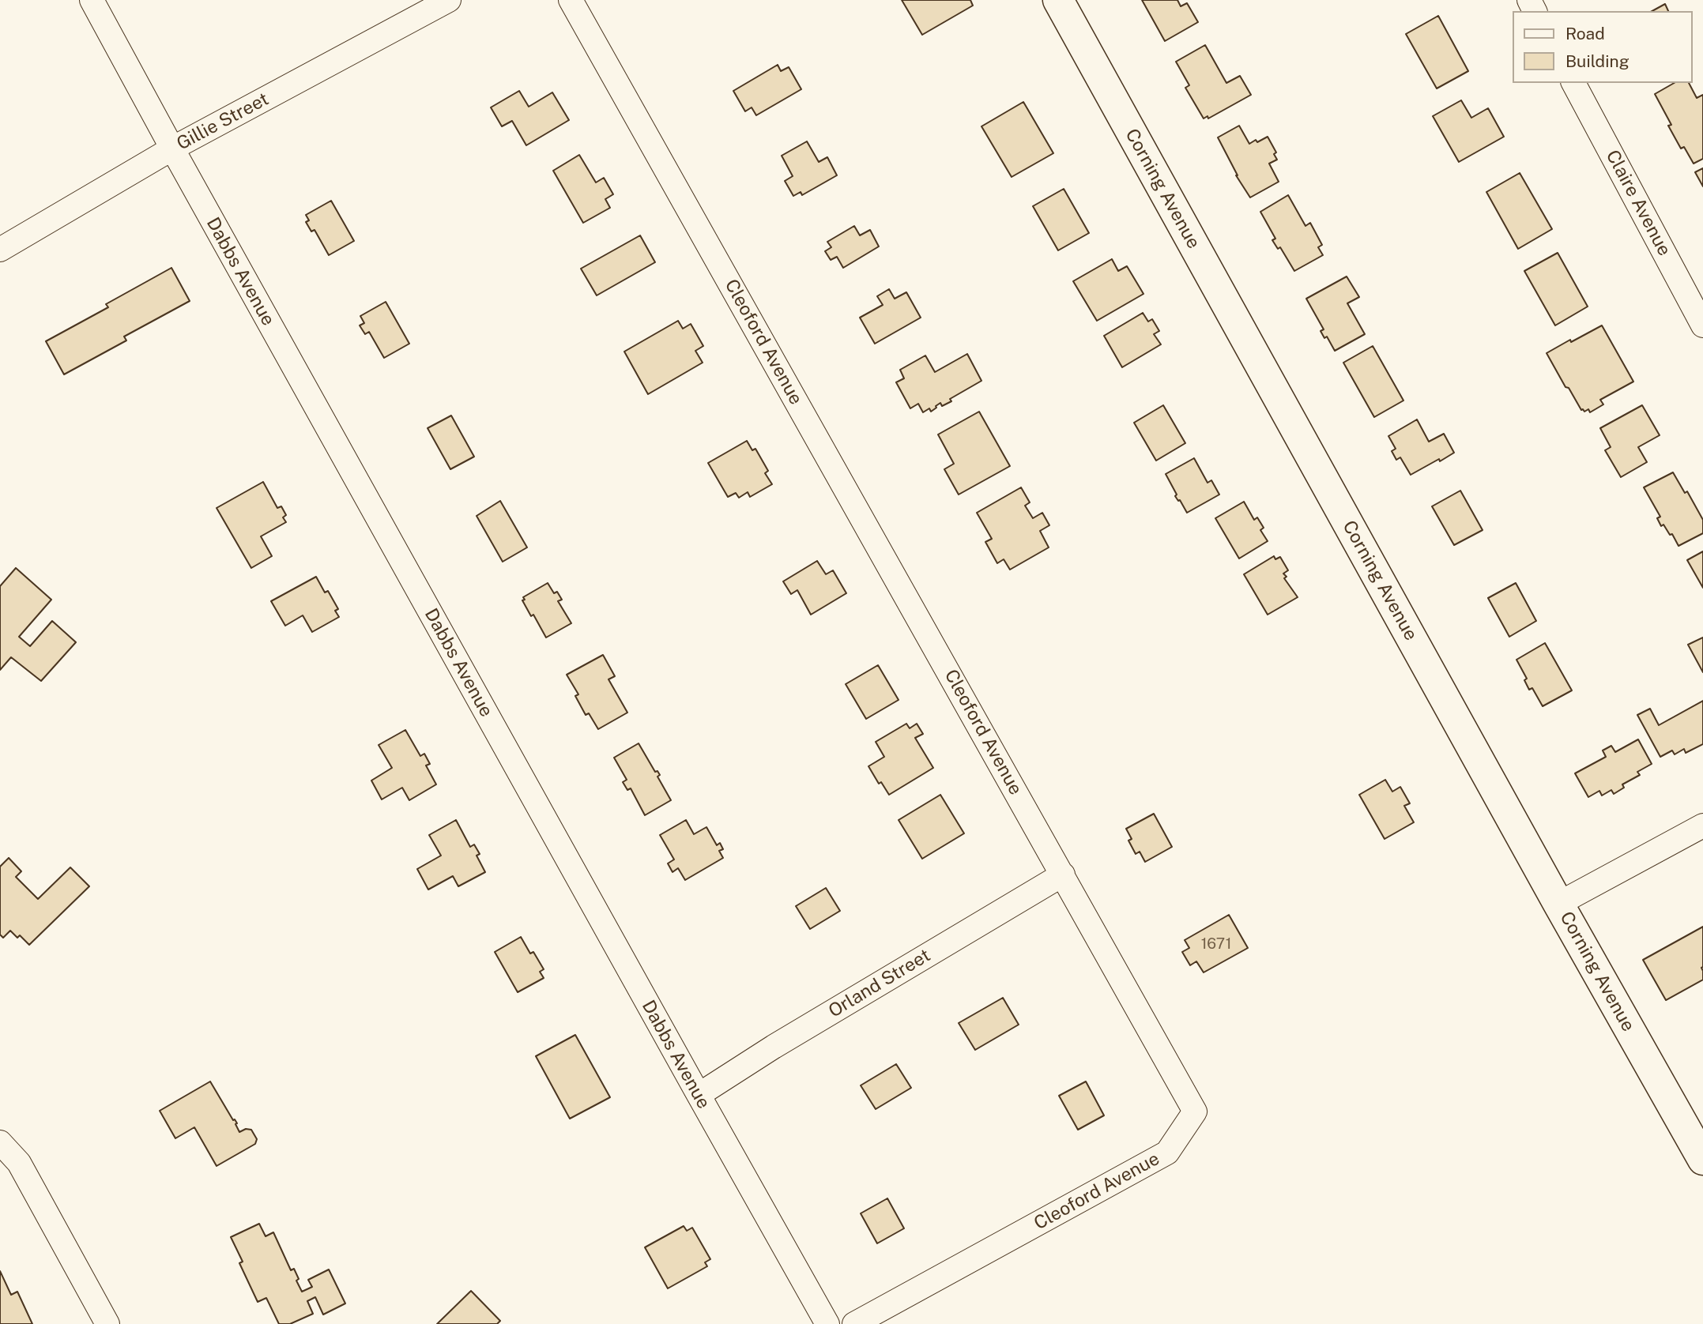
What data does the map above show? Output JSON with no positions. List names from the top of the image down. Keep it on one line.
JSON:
{"streets":{"street":["Gillie Street","Corning Avenue","Claire Avenue","Dabbs Avenue","Cleoford Avenue","Orland Street"]},"crossings":[["Gillie Street","Dabbs Avenue"],["Dabbs Avenue","Orland Street"],["Cleoford Avenue","Orland Street"]],"house_numbers":["1671"],"legend":["Road","Building"]}
